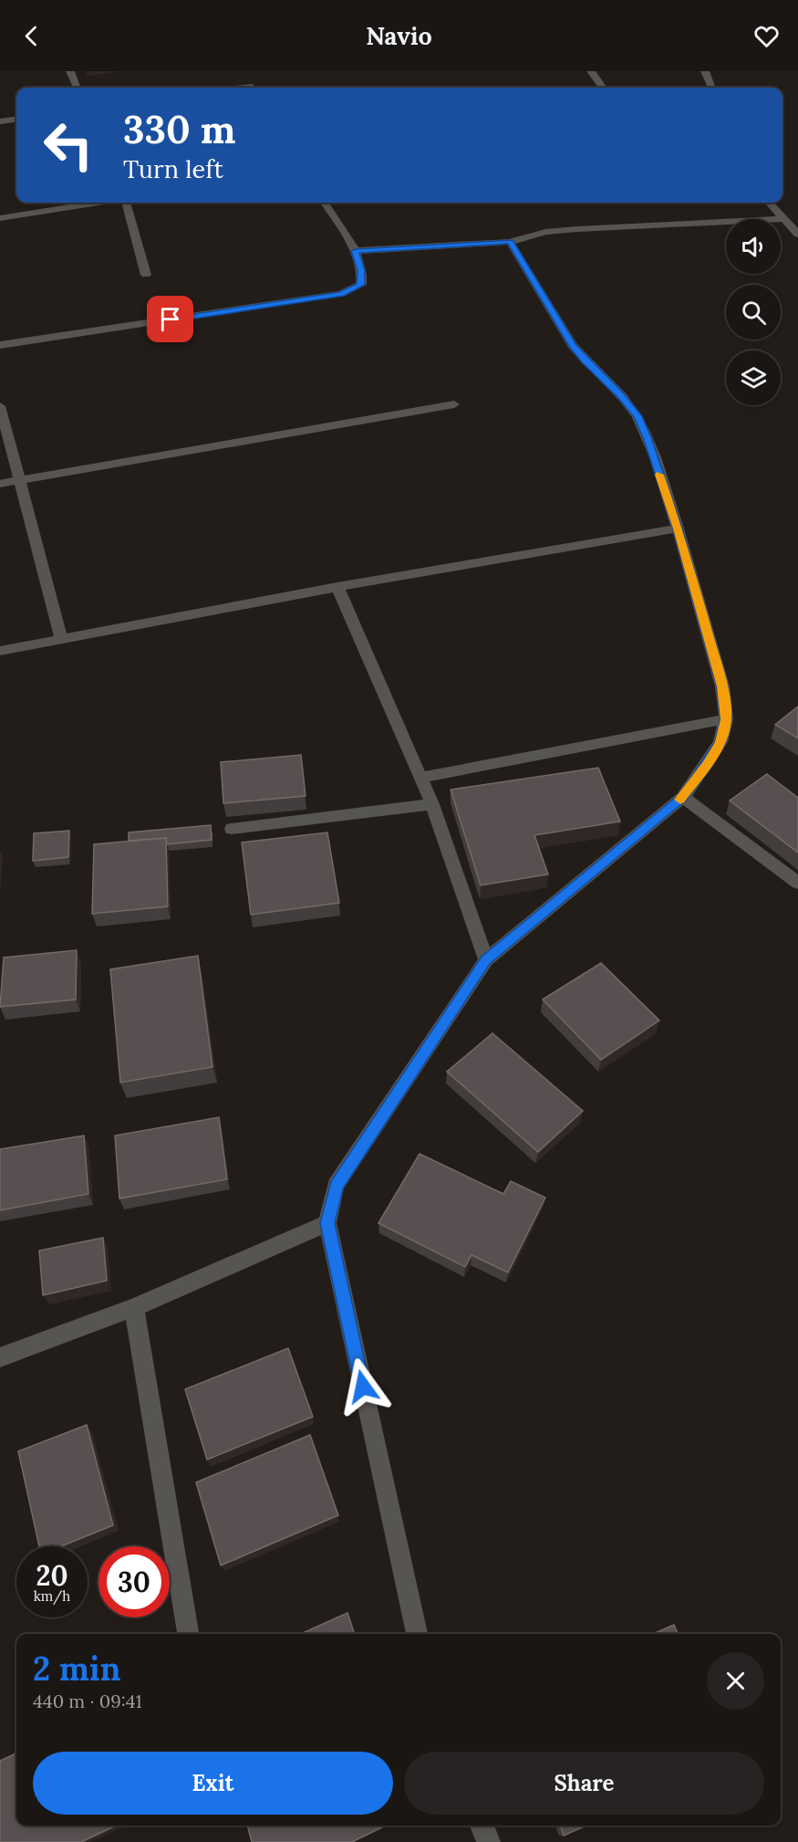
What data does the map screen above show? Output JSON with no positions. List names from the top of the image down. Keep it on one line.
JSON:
{"page":{"header":"Navio","turn":["330 m","Turn left"],"speed":"20 km/h","limit":"30","heading":["2 min","440 m · 09:41"],"buttons":["Exit","Share"]}}
